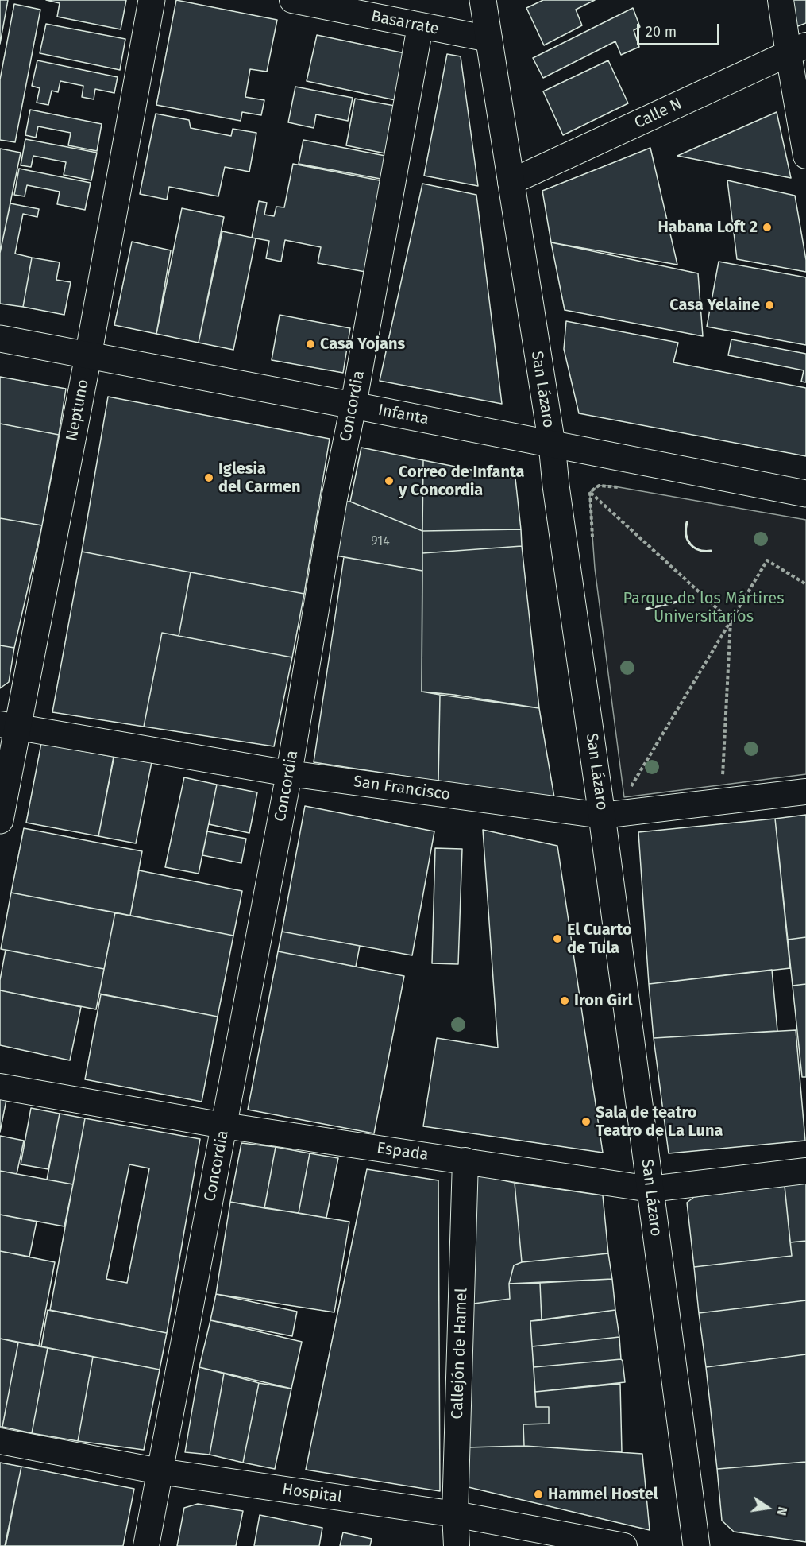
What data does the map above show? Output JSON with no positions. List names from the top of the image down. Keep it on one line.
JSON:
{"streets":{"main road":["San Lázaro","Neptuno","Infanta"],"street":["Basarrate","Calle N","Concordia","San Francisco","Espada","Callejón de Hamel","Hospital"]},"crossings":[["Basarrate","San Lázaro"],["Basarrate","Concordia"],["Calle N","San Lázaro"],["San Lázaro","Infanta"],["San Lázaro","San Francisco"],["San Lázaro","Espada"],["Concordia","Infanta"],["Concordia","San Francisco"],["Concordia","Espada"],["Concordia","Hospital"],["Neptuno","Infanta"],["Neptuno","San Francisco"],["Espada","Callejón de Hamel"],["Callejón de Hamel","Hospital"]],"parks":["Parque de los Mártires Universitarios"],"places":["Habana Loft 2","Casa Yelaine","Casa Yojans","Iglesia del Carmen","Correo de Infanta y Concordia","El Cuarto de Tula","Iron Girl","Sala de teatro Teatro de La Luna","Hammel Hostel"],"house_numbers":["914"],"scale_bar":"20 m","north":"right"}
